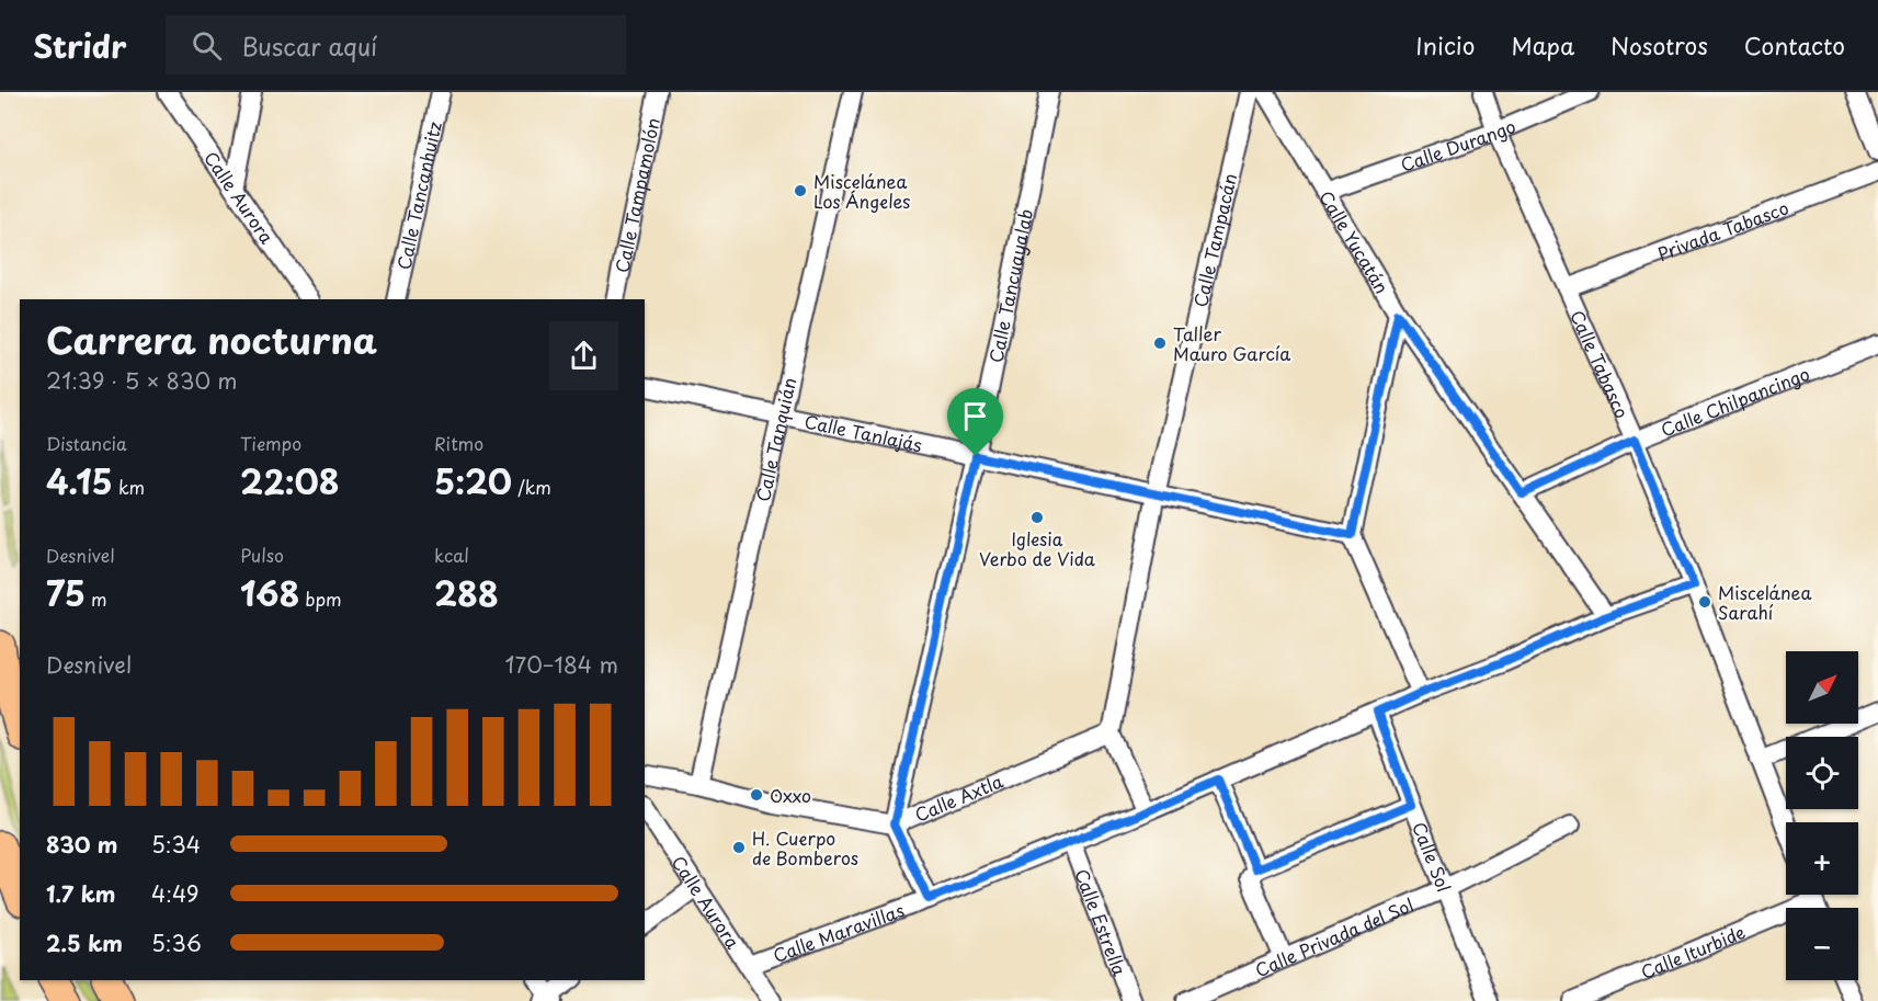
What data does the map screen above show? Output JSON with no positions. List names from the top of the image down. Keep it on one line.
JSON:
{"streets":{"street":["Calle Durango","Calle Aurora","Calle Tancanhuitz","Calle Tampamolón","Privada Tabasco","Calle Tampacán","Calle Yucatán","Calle Tancuayalab","Calle Tabasco","Calle Chilpancingo","Calle Tanlajás","Calle Tanquián","Calle Axtla","Calle Sol","Calle Estrella","Calle Maravillas","Calle Privada del Sol","Calle Iturbide"]},"crossings":[["Calle Durango","Calle Yucatán"],["Calle Durango","Calle Tabasco"],["Calle Aurora","Calle Maravillas"],["Privada Tabasco","Calle Tabasco"],["Calle Tampacán","Calle Tanlajás"],["Calle Tampacán","Calle Axtla"],["Calle Yucatán","Calle Chilpancingo"],["Calle Yucatán","Calle Maravillas"],["Calle Tancuayalab","Calle Tanlajás"],["Calle Tancuayalab","Calle Axtla"],["Calle Tabasco","Calle Chilpancingo"],["Calle Tabasco","Calle Maravillas"],["Calle Tanlajás","Calle Tanquián"],["Calle Tanquián","Calle Axtla"],["Calle Sol","Calle Maravillas"],["Calle Sol","Calle Privada del Sol"],["Calle Estrella","Calle Maravillas"]],"places":["Miscelánea Los Ángeles","Taller Mauro García","Iglesia Verbo de Vida","Miscelánea Sarahí","Oxxo","H. Cuerpo de Bomberos"],"north":"top right","page":{"header":"Stridr","search":"Buscar aquí","nav":["Inicio","Mapa","Nosotros","Contacto"],"heading":["Carrera nocturna","21:39 · 5 × 830 m"],"stats":[["Distancia","4.15 km"],["Tiempo","22:08"],["Ritmo","5:20 /km"],["Desnivel","75 m"],["Pulso","168 bpm"],["kcal","288"]],"chart":["Desnivel","170–184 m"],"map_buttons":["+","−"],"list":[{"name":"830 m","note":"5:34"},{"name":"1.7 km","note":"4:49"},{"name":"2.5 km","note":"5:36"}]}}
